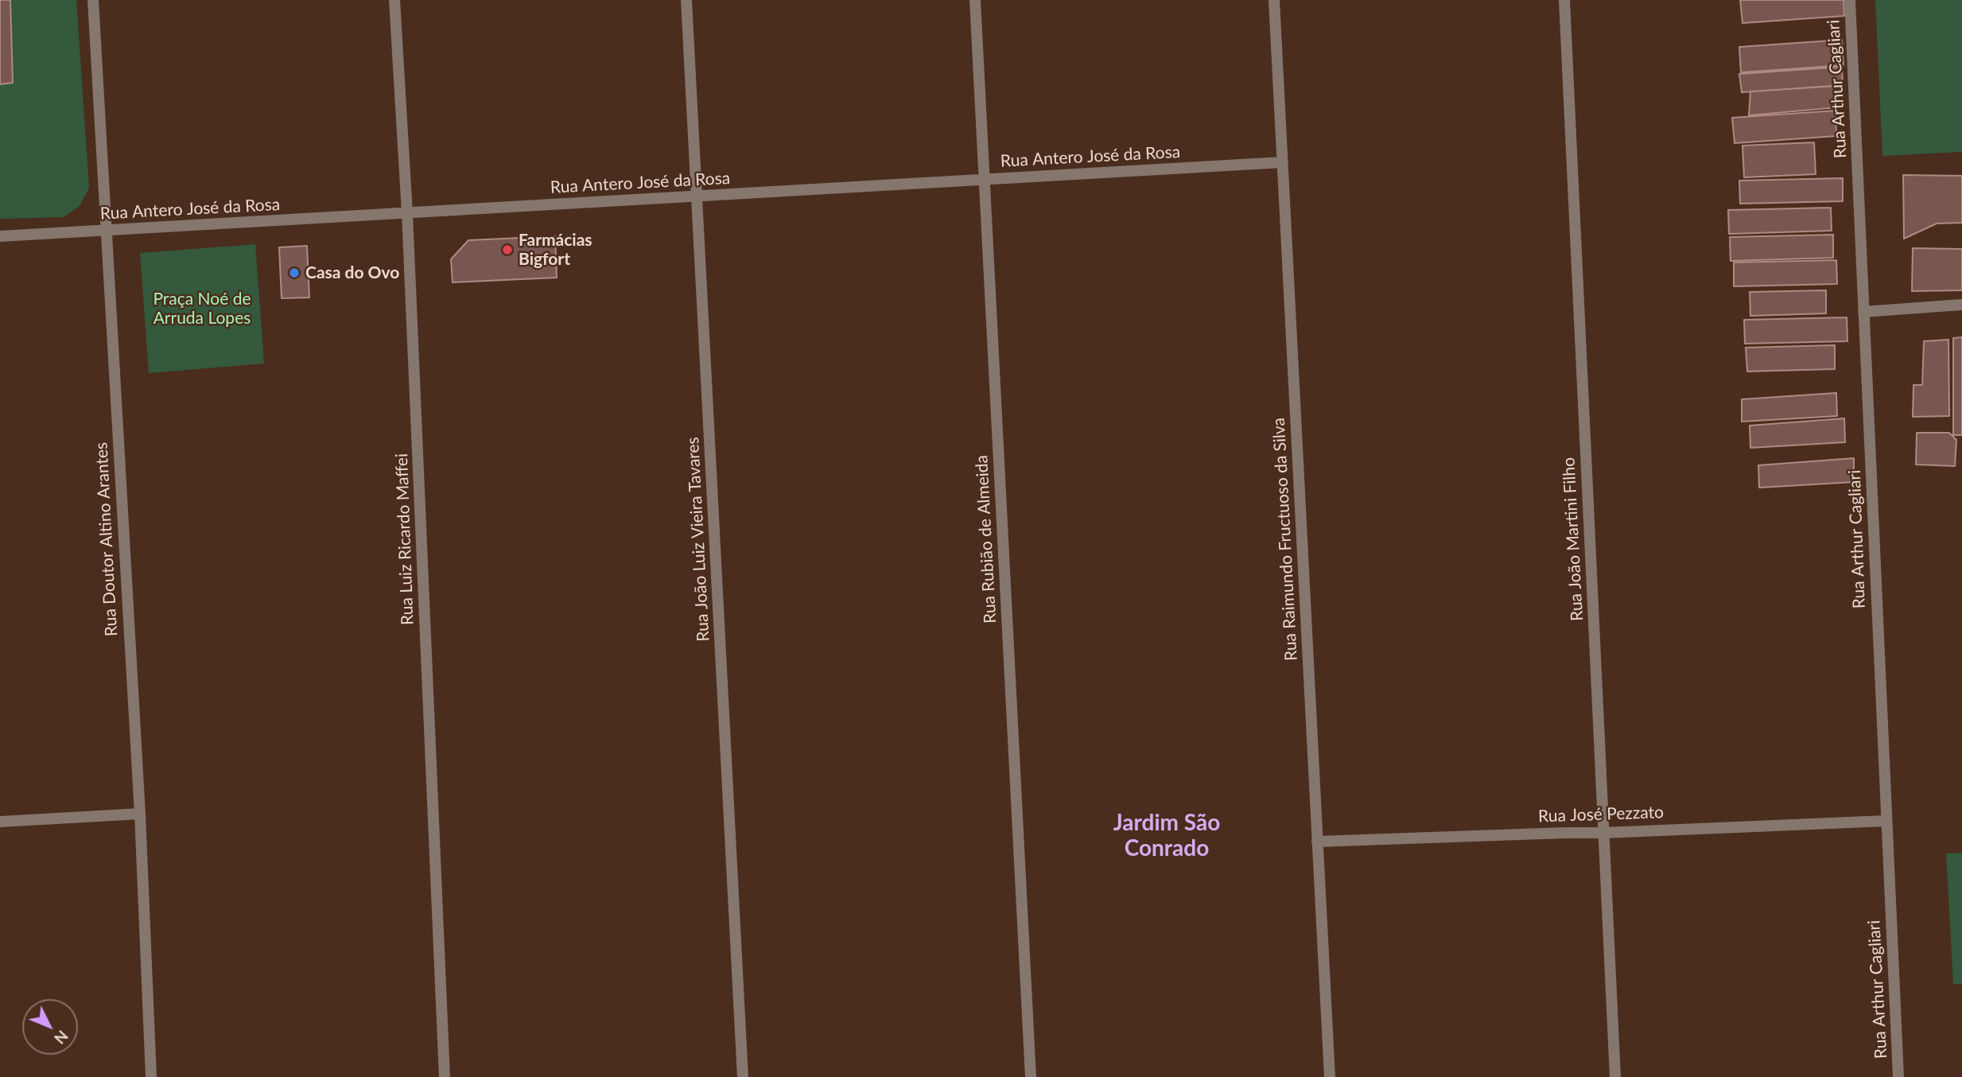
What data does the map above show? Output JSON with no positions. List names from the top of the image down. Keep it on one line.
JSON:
{"streets":{"street":["Rua Arthur Cagliari","Rua Antero José da Rosa","Rua Doutor Altino Arantes","Rua Luiz Ricardo Maffei","Rua João Luiz Vieira Tavares","Rua Rubião de Almeida","Rua Raimundo Fructuoso da Silva","Rua João Martini Filho","Rua José Pezzato"]},"crossings":[["Rua Arthur Cagliari","Rua José Pezzato"],["Rua Antero José da Rosa","Rua Doutor Altino Arantes"],["Rua Antero José da Rosa","Rua Luiz Ricardo Maffei"],["Rua Antero José da Rosa","Rua João Luiz Vieira Tavares"],["Rua Antero José da Rosa","Rua Rubião de Almeida"],["Rua Antero José da Rosa","Rua Raimundo Fructuoso da Silva"],["Rua Raimundo Fructuoso da Silva","Rua José Pezzato"],["Rua João Martini Filho","Rua José Pezzato"]],"districts":["Jardim São Conrado"],"parks":["Praça Noé de Arruda Lopes"],"places":["Farmácias Bigfort","Casa do Ovo"],"north":"bottom right"}
